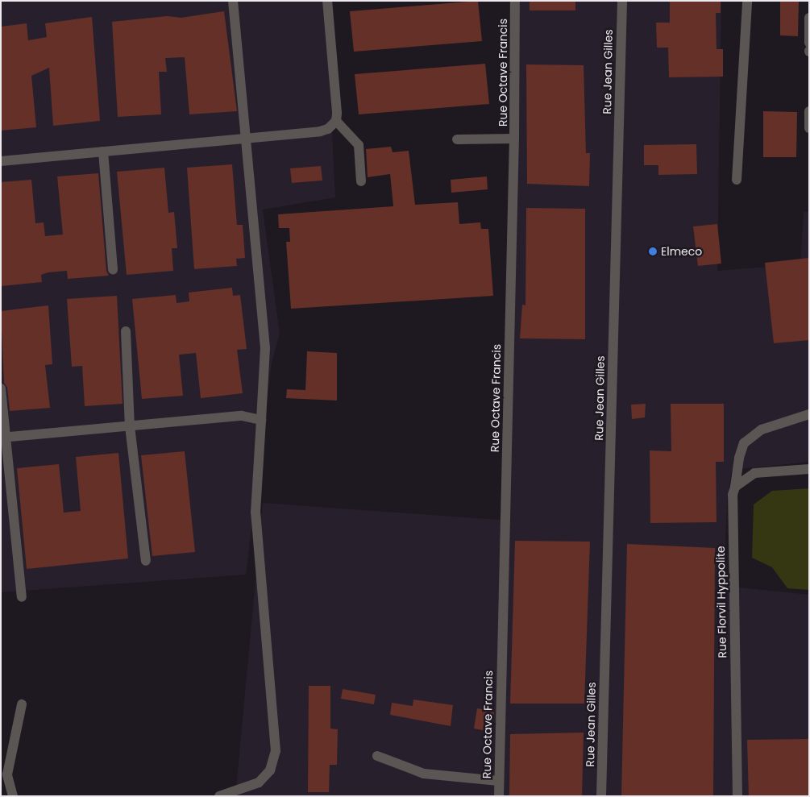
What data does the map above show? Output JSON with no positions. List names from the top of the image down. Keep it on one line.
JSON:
{"streets":{"street":["Rue Jean Gilles","Rue Octave Francis","Rue Florvil Hyppolite"]},"places":["Elmeco"]}
